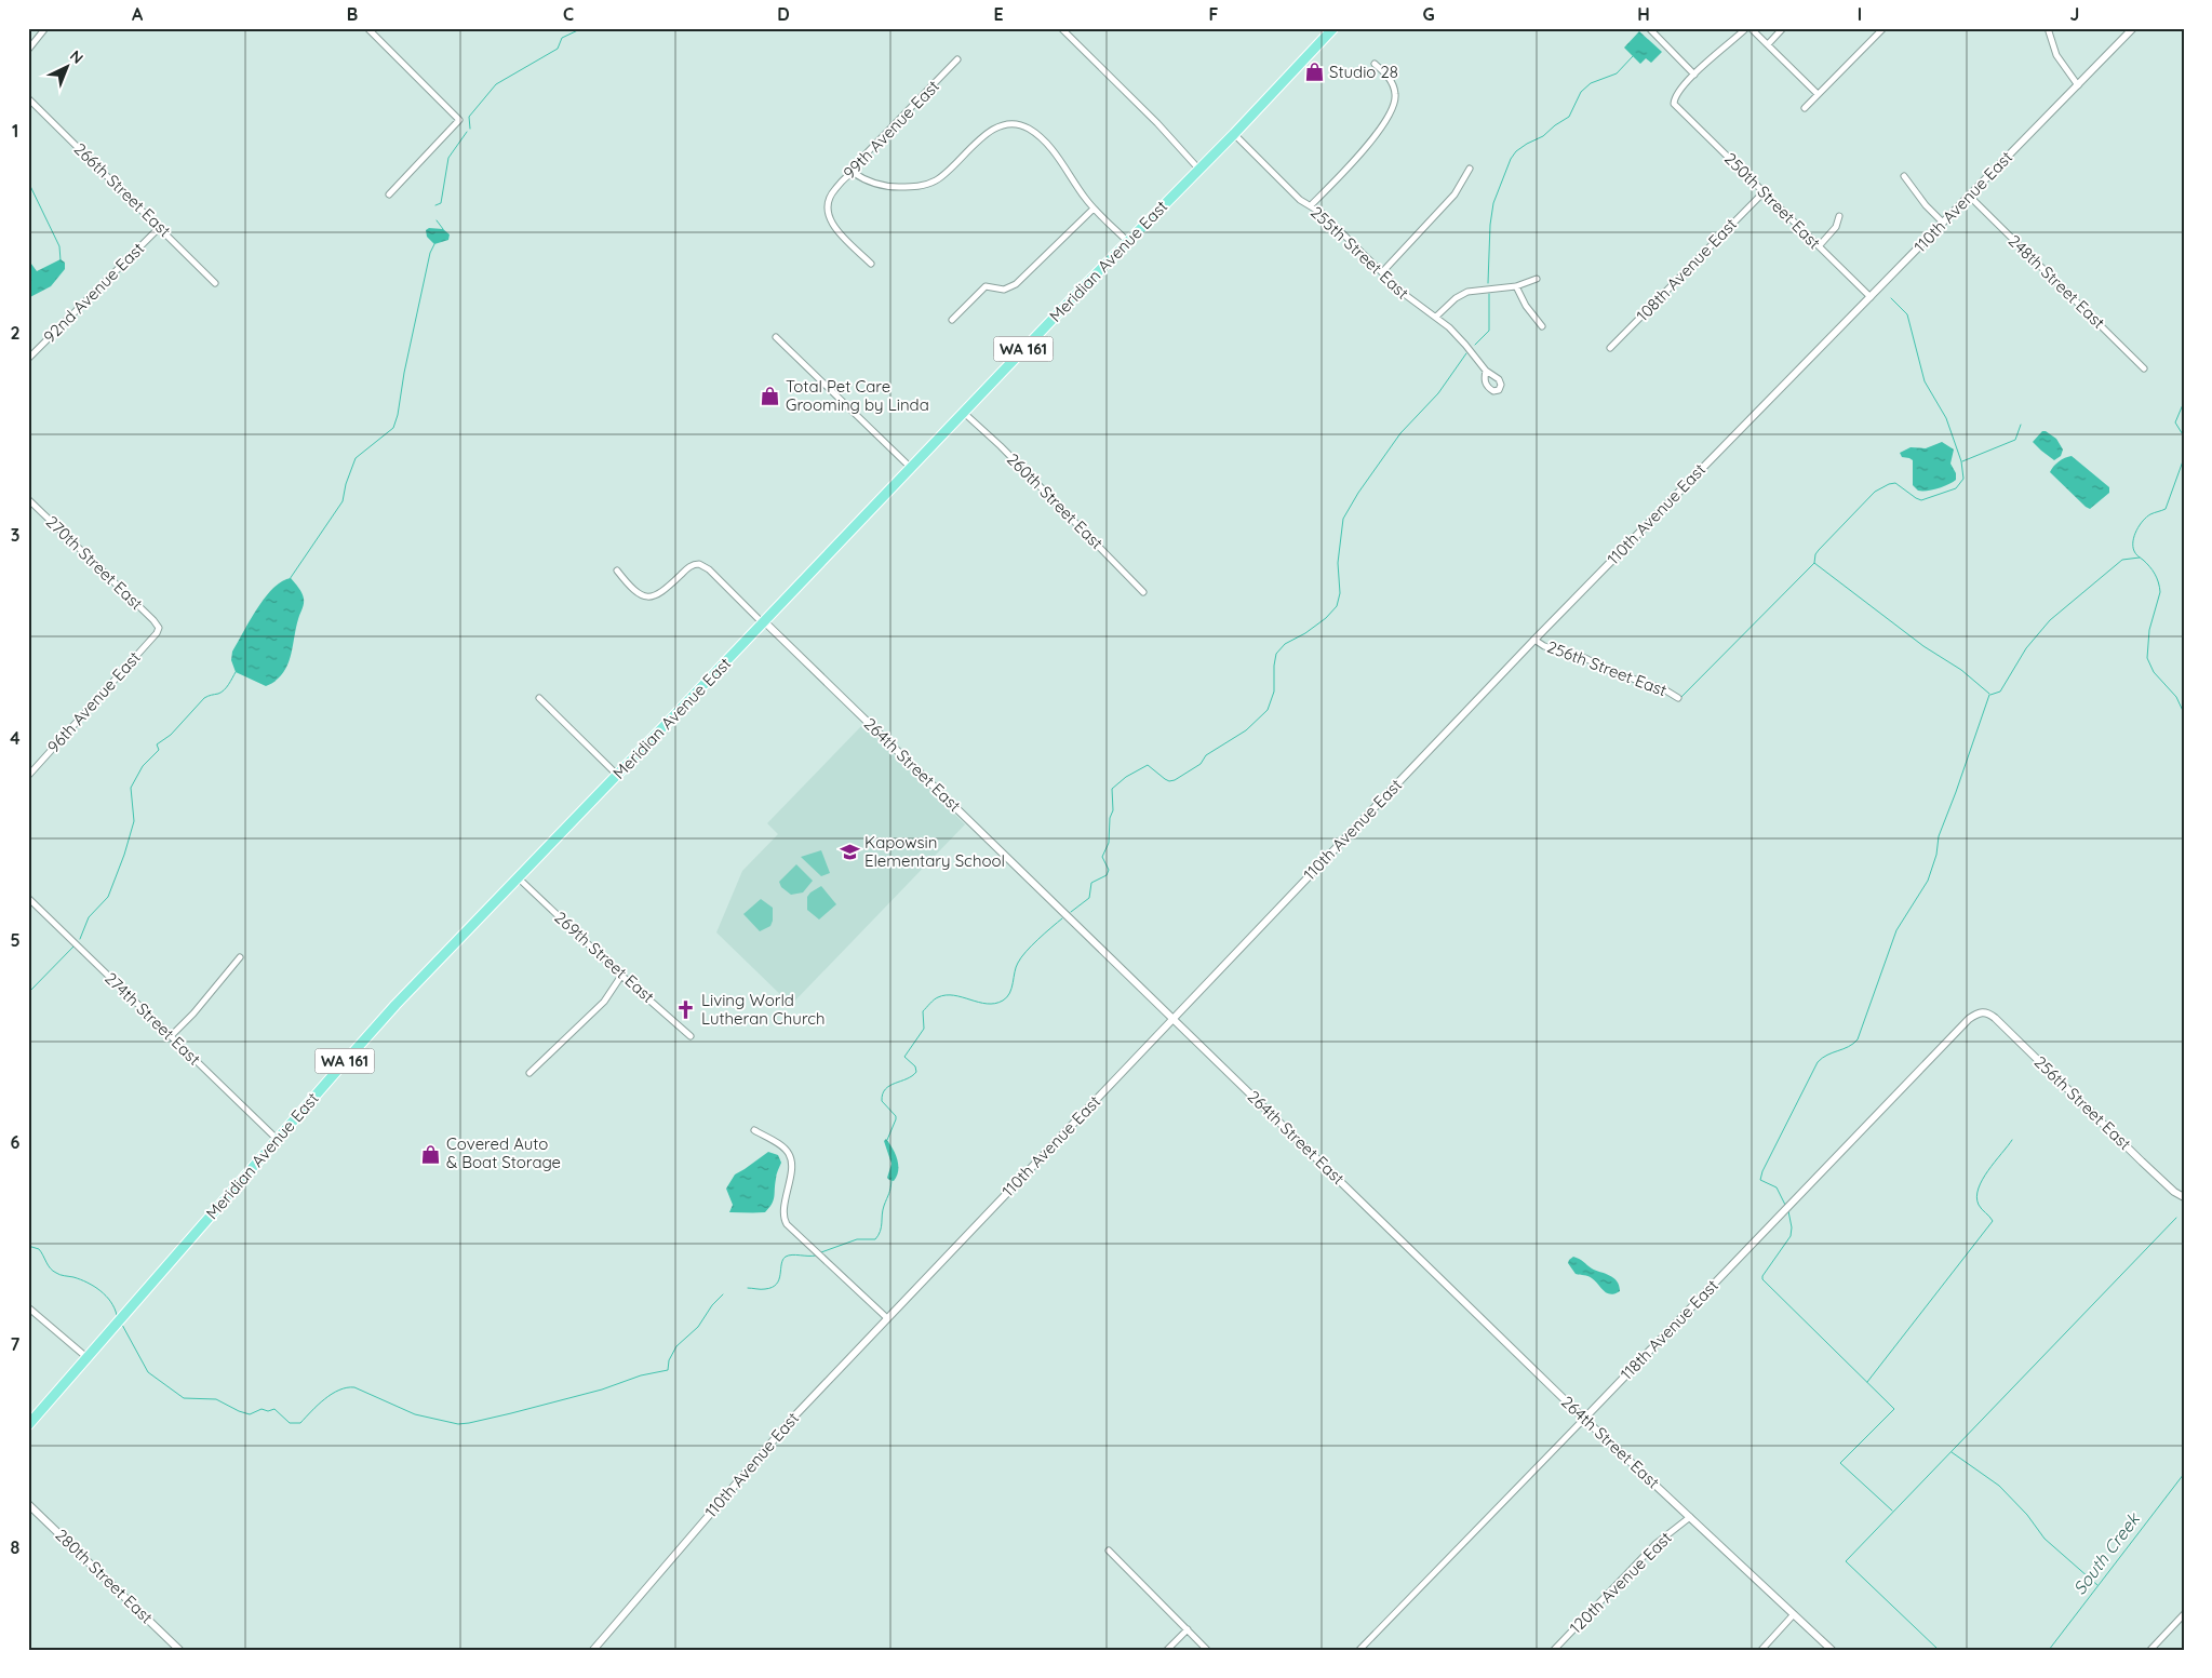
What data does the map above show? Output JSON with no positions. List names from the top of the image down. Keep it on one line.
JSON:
{"streets":{"main road":["Meridian Avenue East","WA 161"],"street":["99th Avenue East","266th Street East","250th Street East","110th Avenue East","255th Street East","108th Avenue East","248th Street East","92nd Avenue East","260th Street East","270th Street East","256th Street East","96th Avenue East","264th Street East","269th Street East","274th Street East","118th Avenue East","280th Street East","120th Avenue East"]},"crossings":[["266th Street East","92nd Avenue East"],["250th Street East","110th Avenue East"],["250th Street East","108th Avenue East"],["110th Avenue East","248th Street East"],["110th Avenue East","256th Street East"],["110th Avenue East","264th Street East"],["255th Street East","Meridian Avenue East"],["Meridian Avenue East","260th Street East"],["Meridian Avenue East","264th Street East"],["Meridian Avenue East","269th Street East"],["Meridian Avenue East","274th Street East"],["270th Street East","96th Avenue East"],["256th Street East","118th Avenue East"],["264th Street East","118th Avenue East"],["264th Street East","120th Avenue East"]],"water":["South Creek"],"places":{"shop":["Studio 28","Total Pet Care Grooming by Linda","Covered Auto & Boat Storage"],"school or university":["Kapowsin Elementary School"],"church":["Living World Lutheran Church"]},"north":"top right","grid":{"columns":["A","B","C","D","E","F","G","H","I","J"],"rows":["1","2","3","4","5","6","7","8"]}}
